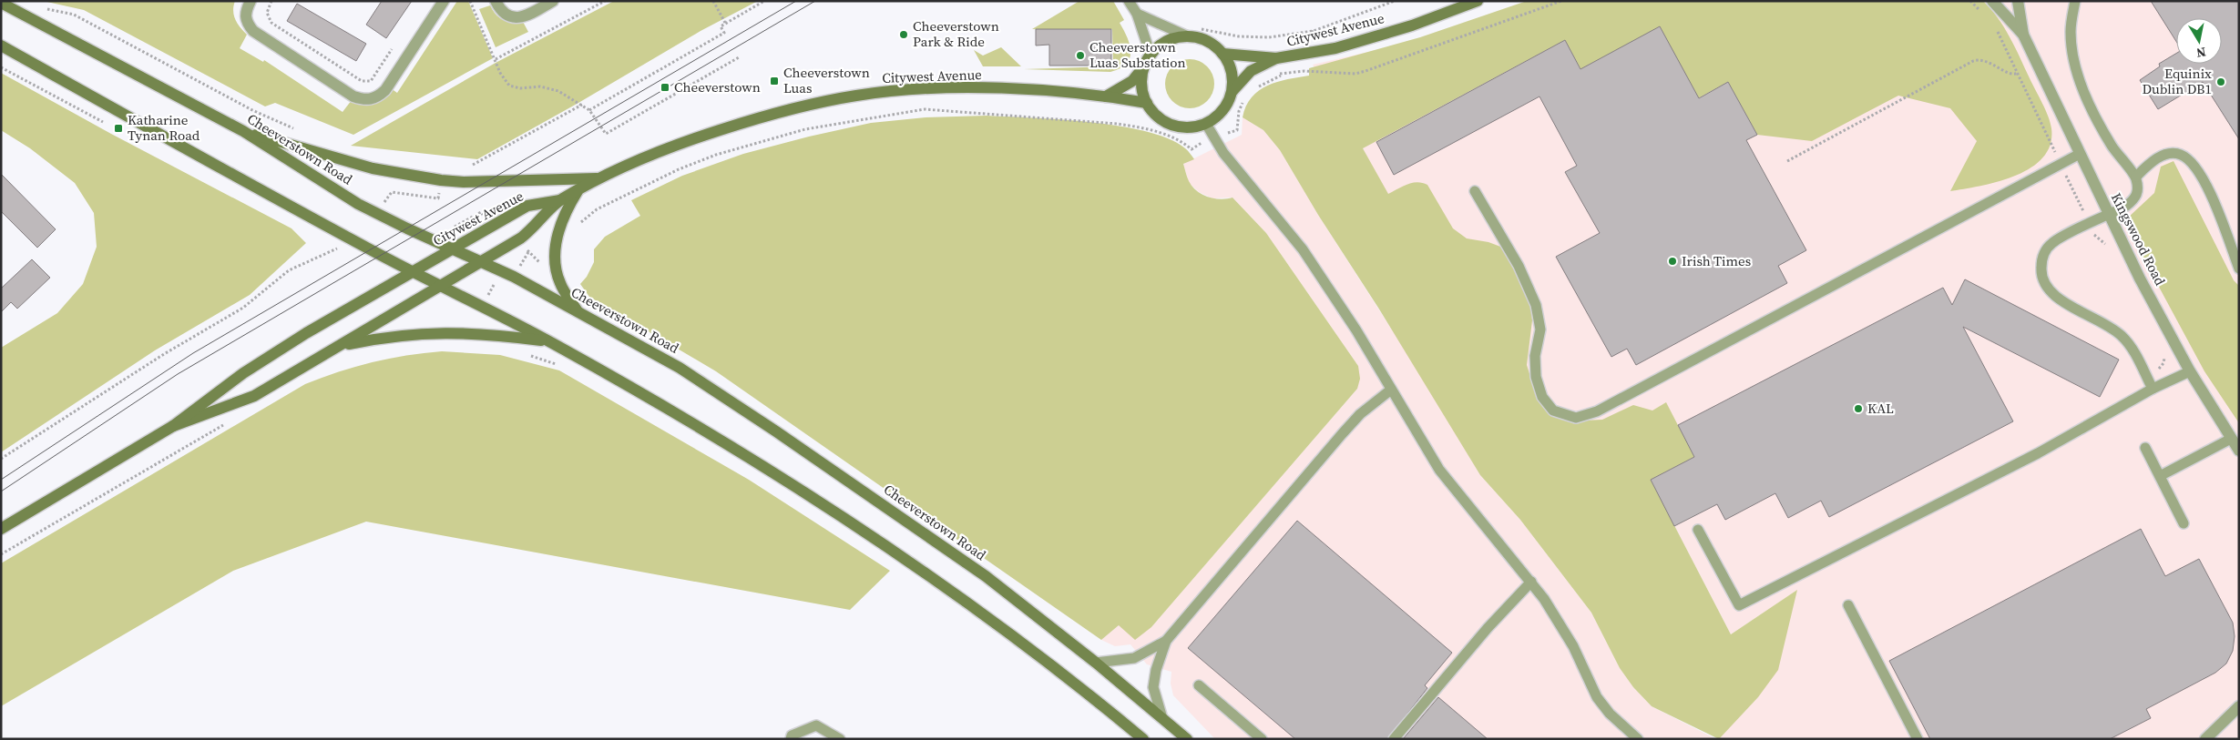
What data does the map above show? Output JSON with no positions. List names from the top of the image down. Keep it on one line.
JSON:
{"streets":{"main road":["Citywest Avenue","Cheeverstown Road"],"street":["Kingswood Road"]},"crossings":[["Citywest Avenue","Cheeverstown Road"]],"places":{"other":["Cheeverstown Park & Ride","Cheeverstown Luas Substation","Equinix Dublin DB1","Irish Times","KAL"],"transit":["Cheeverstown Luas","Cheeverstown","Katharine Tynan Road"]},"north":"bottom"}
